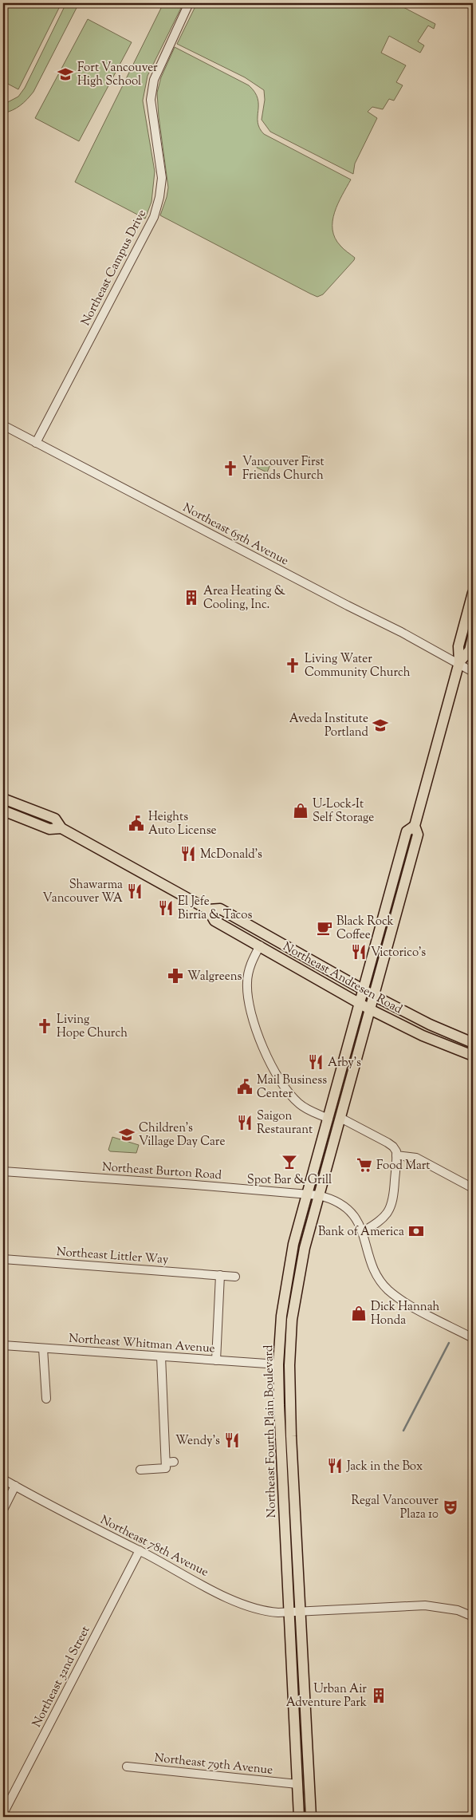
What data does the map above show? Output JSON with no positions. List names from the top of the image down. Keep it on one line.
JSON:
{"streets":{"main road":["Northeast Andresen Road","Northeast Fourth Plain Boulevard"],"street":["Northeast Campus Drive","Northeast 65th Avenue","Northeast Burton Road","Northeast Littler Way","Northeast Whitman Avenue","Northeast 78th Avenue","Northeast 32nd Street","Northeast 79th Avenue"]},"crossings":[["Northeast Campus Drive","Northeast 65th Avenue"],["Northeast 65th Avenue","Northeast Fourth Plain Boulevard"],["Northeast Andresen Road","Northeast Fourth Plain Boulevard"],["Northeast Burton Road","Northeast Fourth Plain Boulevard"],["Northeast Whitman Avenue","Northeast Fourth Plain Boulevard"],["Northeast Fourth Plain Boulevard","Northeast 78th Avenue"],["Northeast Fourth Plain Boulevard","Northeast 79th Avenue"],["Northeast 78th Avenue","Northeast 32nd Street"]],"places":{"school or university":["Fort Vancouver High School","Aveda Institute Portland","Children's Village Day Care"],"church":["Vancouver First Friends Church","Living Water Community Church","Living Hope Church"],"building":["Area Heating & Cooling, Inc.","Urban Air Adventure Park"],"shop":["U-Lock-It Self Storage","Dick Hannah Honda"],"public building":["Heights Auto License","Mail Business Center"],"restaurant":["McDonald's","Shawarma Vancouver WA","El Jefe Birria & Tacos","Victorico's","Arby's","Saigon Restaurant","Wendy's","Jack in the Box"],"cafe":["Black Rock Coffee"],"pharmacy":["Walgreens"],"bar":["Spot Bar & Grill"],"supermarket":["Food Mart"],"bank":["Bank of America"],"theatre":["Regal Vancouver Plaza 10"]}}
